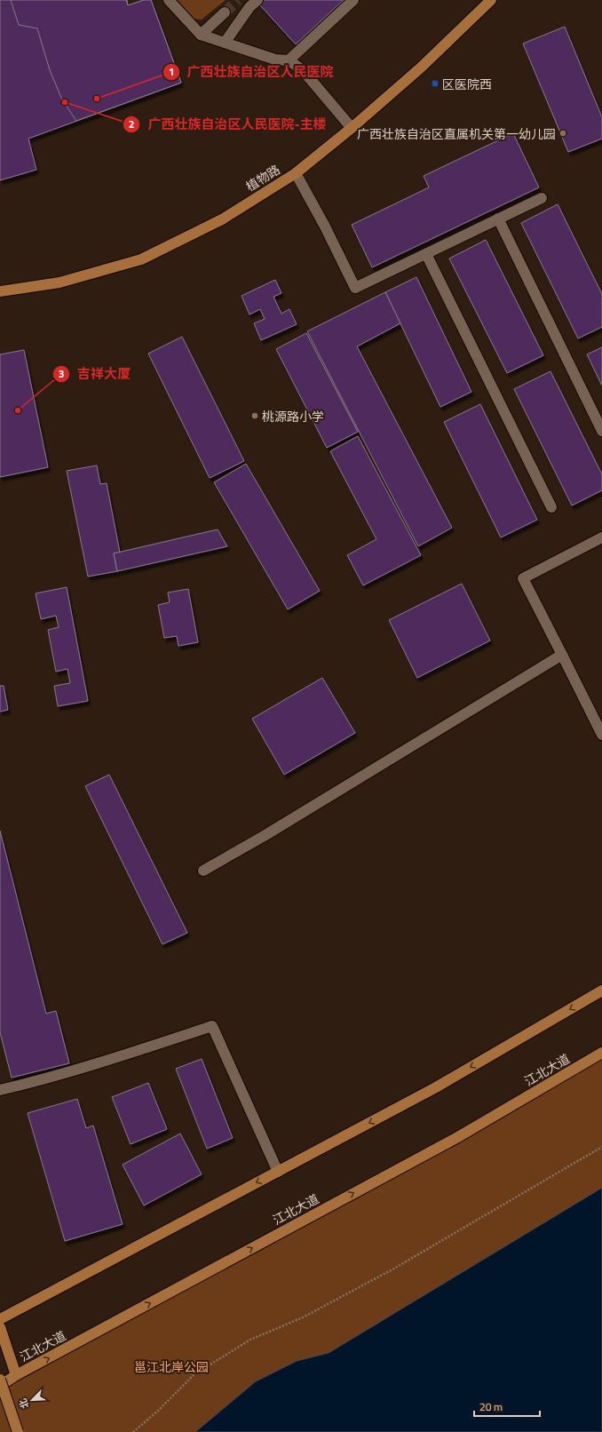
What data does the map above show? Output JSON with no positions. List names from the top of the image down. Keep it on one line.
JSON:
{"streets":{"main road":["植物路","江北大道"]},"parks":["邕江北岸公园"],"places":{"transit":["区医院西"],"other":["广西壮族自治区人民医院","广西壮族自治区人民医院-主楼","广西壮族自治区直属机关第一幼儿园","吉祥大厦","桃源路小学"]},"scale_bar":"20 m","north":"bottom left"}
